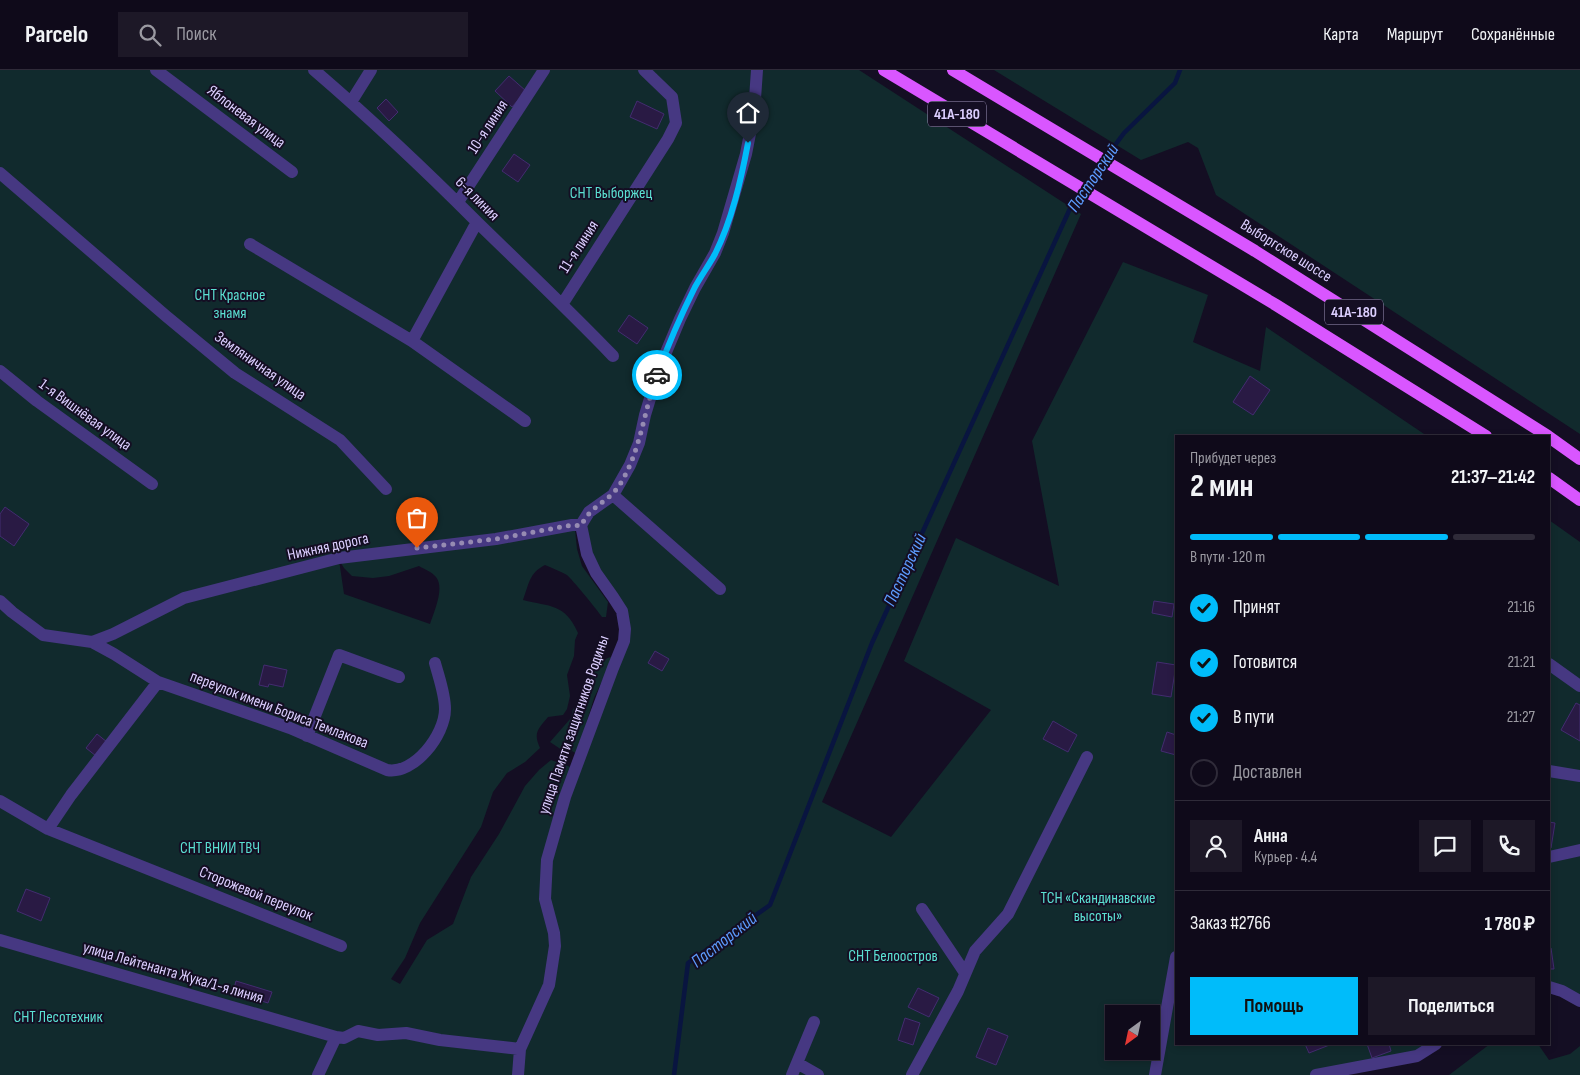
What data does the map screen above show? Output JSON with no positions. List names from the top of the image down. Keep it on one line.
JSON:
{"streets":{"main road":["41А-180","Выборгское шоссе"],"street":["Яблоневая улица","10-я линия","6-я линия","11-я линия","Земляничная улица","1-я Вишнёвая улица","Нижняя дорога","переулок имени Бориса Темлакова","улица Памяти защитников Родины","Сторожевой переулок","улица Лейтенанта Жука/1-я линия"]},"crossings":[["10-я линия","6-я линия"],["6-я линия","11-я линия"],["Нижняя дорога","переулок имени Бориса Темлакова"],["Нижняя дорога","улица Памяти защитников Родины"]],"water":["Пасторский"],"parks":["СНТ Выборжец","СНТ Красное знамя","СНТ ВНИИ ТВЧ","ТСН «Скандинавские высоты»","СНТ Белоостров","СНТ Лесотехник"],"north":"bottom left","page":{"header":"Parcelo","search":"Поиск","nav":["Карта","Маршрут","Сохранённые"],"heading":["2 мин","Прибудет через","21:37–21:42"],"panel":["Анна","Курьер · 4.4","Заказ #2766","1 780 ₽"],"bar":"В пути · 120 m","list":[["Принят","21:16"],["Готовится","21:21"],["В пути","21:27"],"Доставлен"],"buttons":["Помощь","Поделиться"]}}
